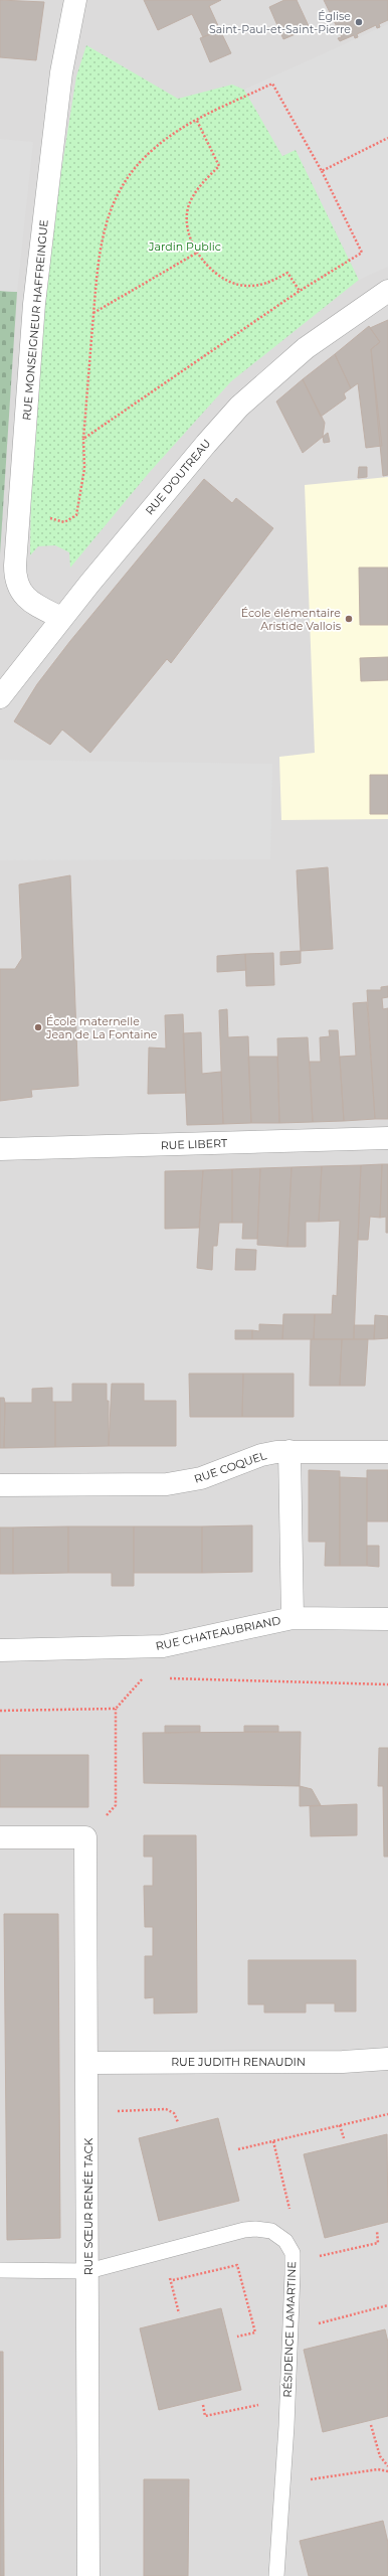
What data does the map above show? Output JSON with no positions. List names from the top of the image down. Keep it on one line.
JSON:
{"streets":{"street":["RUE MONSEIGNEUR HAFFREINGUE","RUE D'OUTREAU","RUE LIBERT","RUE COQUEL","RUE CHATEAUBRIAND","RUE JUDITH RENAUDIN","RUE SŒUR RENÉE TACK"],"lane":["RÉSIDENCE LAMARTINE"]},"crossings":[["RUE MONSEIGNEUR HAFFREINGUE","RUE D'OUTREAU"],["RUE JUDITH RENAUDIN","RUE SŒUR RENÉE TACK"],["RUE SŒUR RENÉE TACK","RÉSIDENCE LAMARTINE"]],"parks":["Jardin Public"],"places":["Église Saint-Paul-et-Saint-Pierre","École élémentaire Aristide Vallois","École maternelle Jean de La Fontaine"]}
